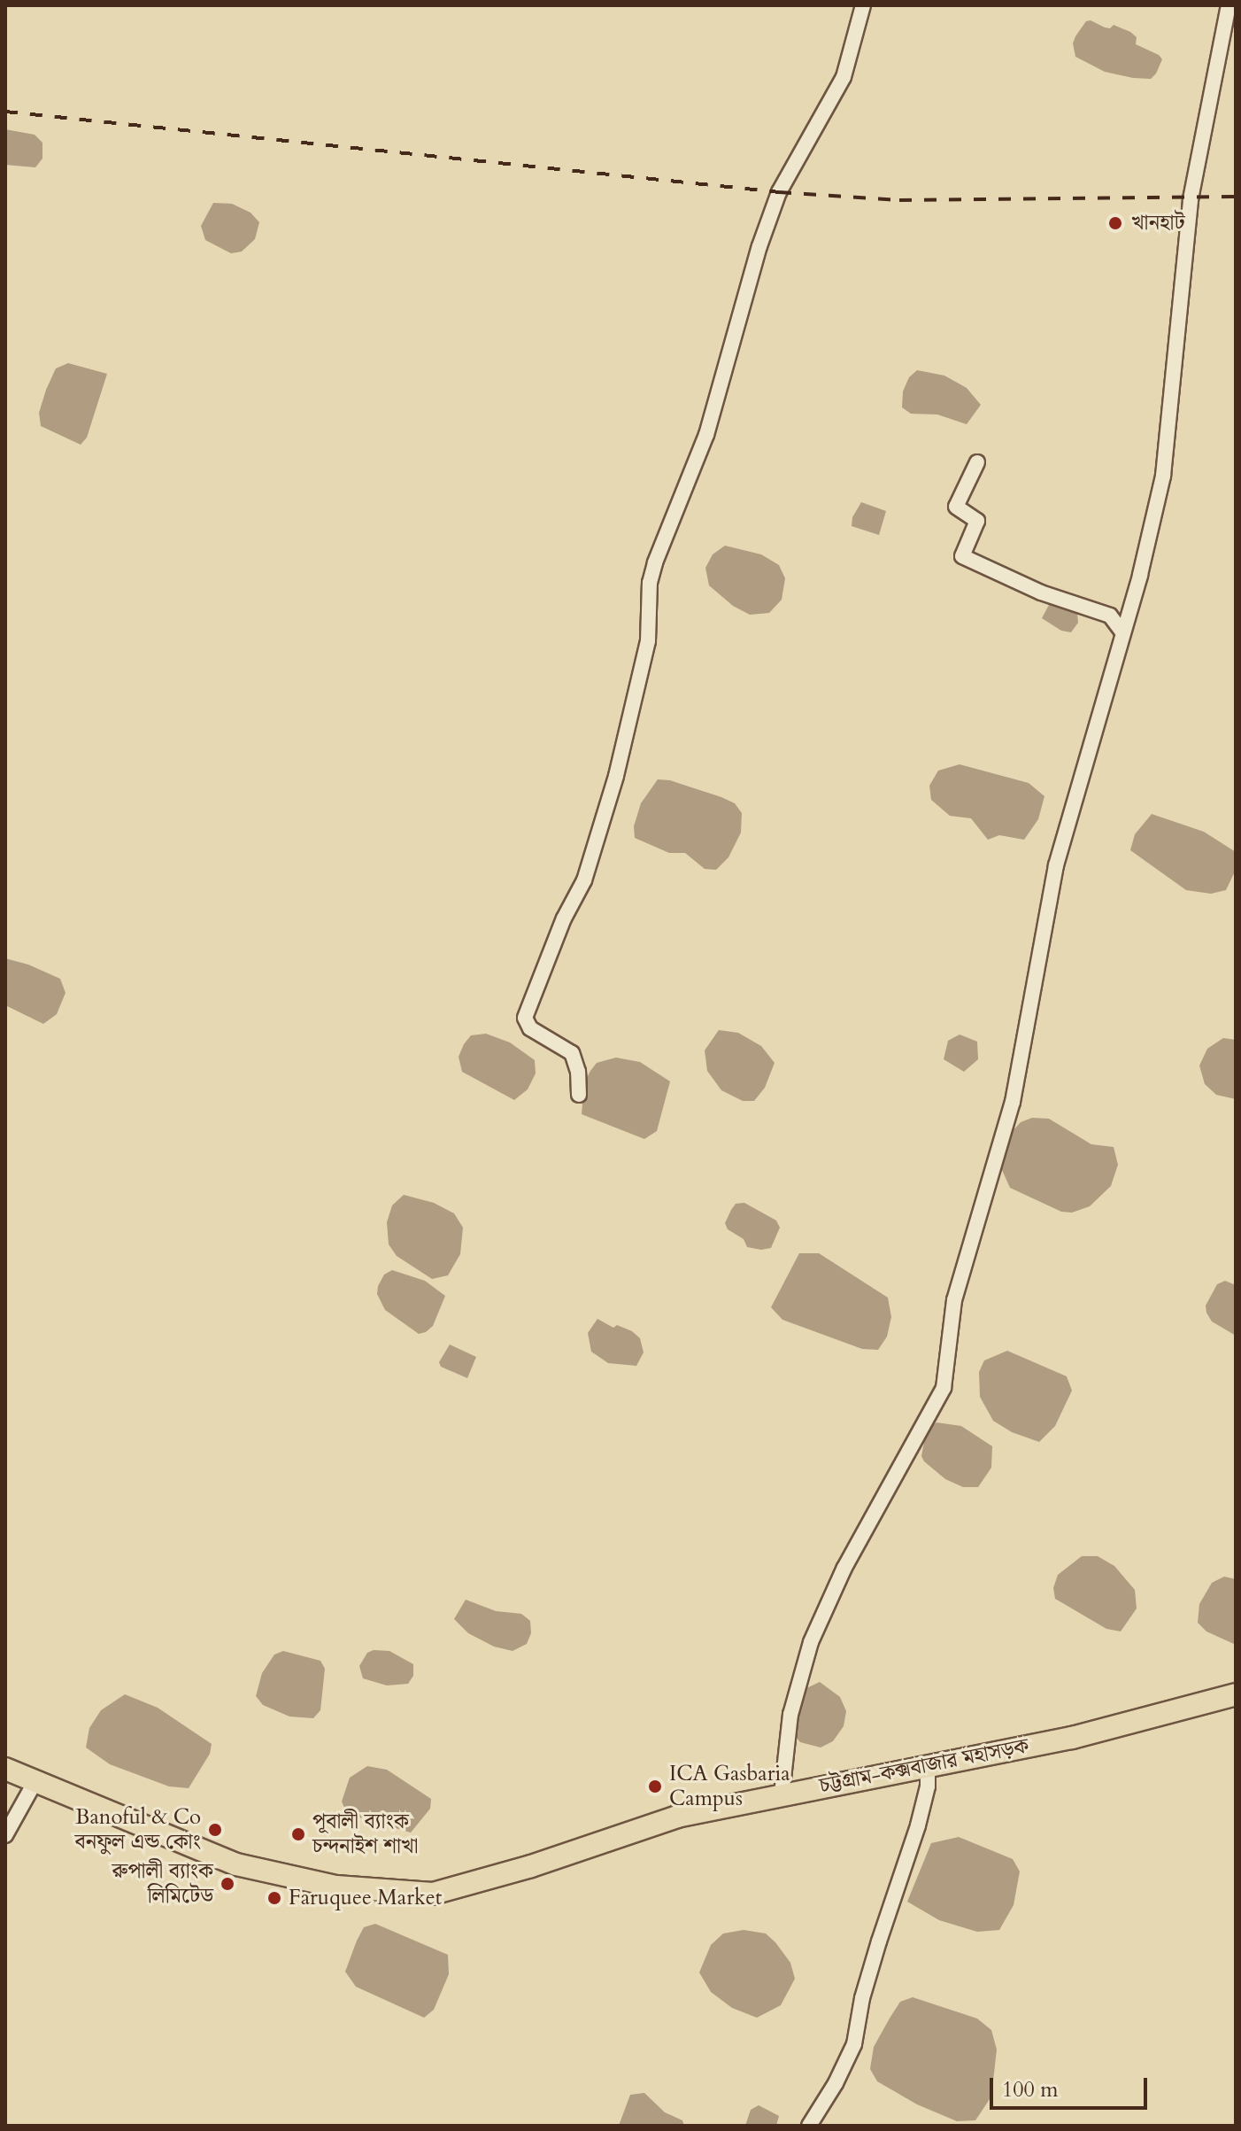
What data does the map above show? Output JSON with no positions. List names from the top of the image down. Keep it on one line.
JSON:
{"streets":{"highway":["চট্টগ্রাম-কক্সবাজার মহাসড়ক"]},"places":["খানহাট","ICA Gasbaria Campus","Banoful & Co বনফুল এন্ড কোং","পূবালী ব্যাংক চন্দনাইশ শাখা","রুপালী ব্যাংক লিমিটেড","Faruquee Market"],"scale_bar":"100 m"}
